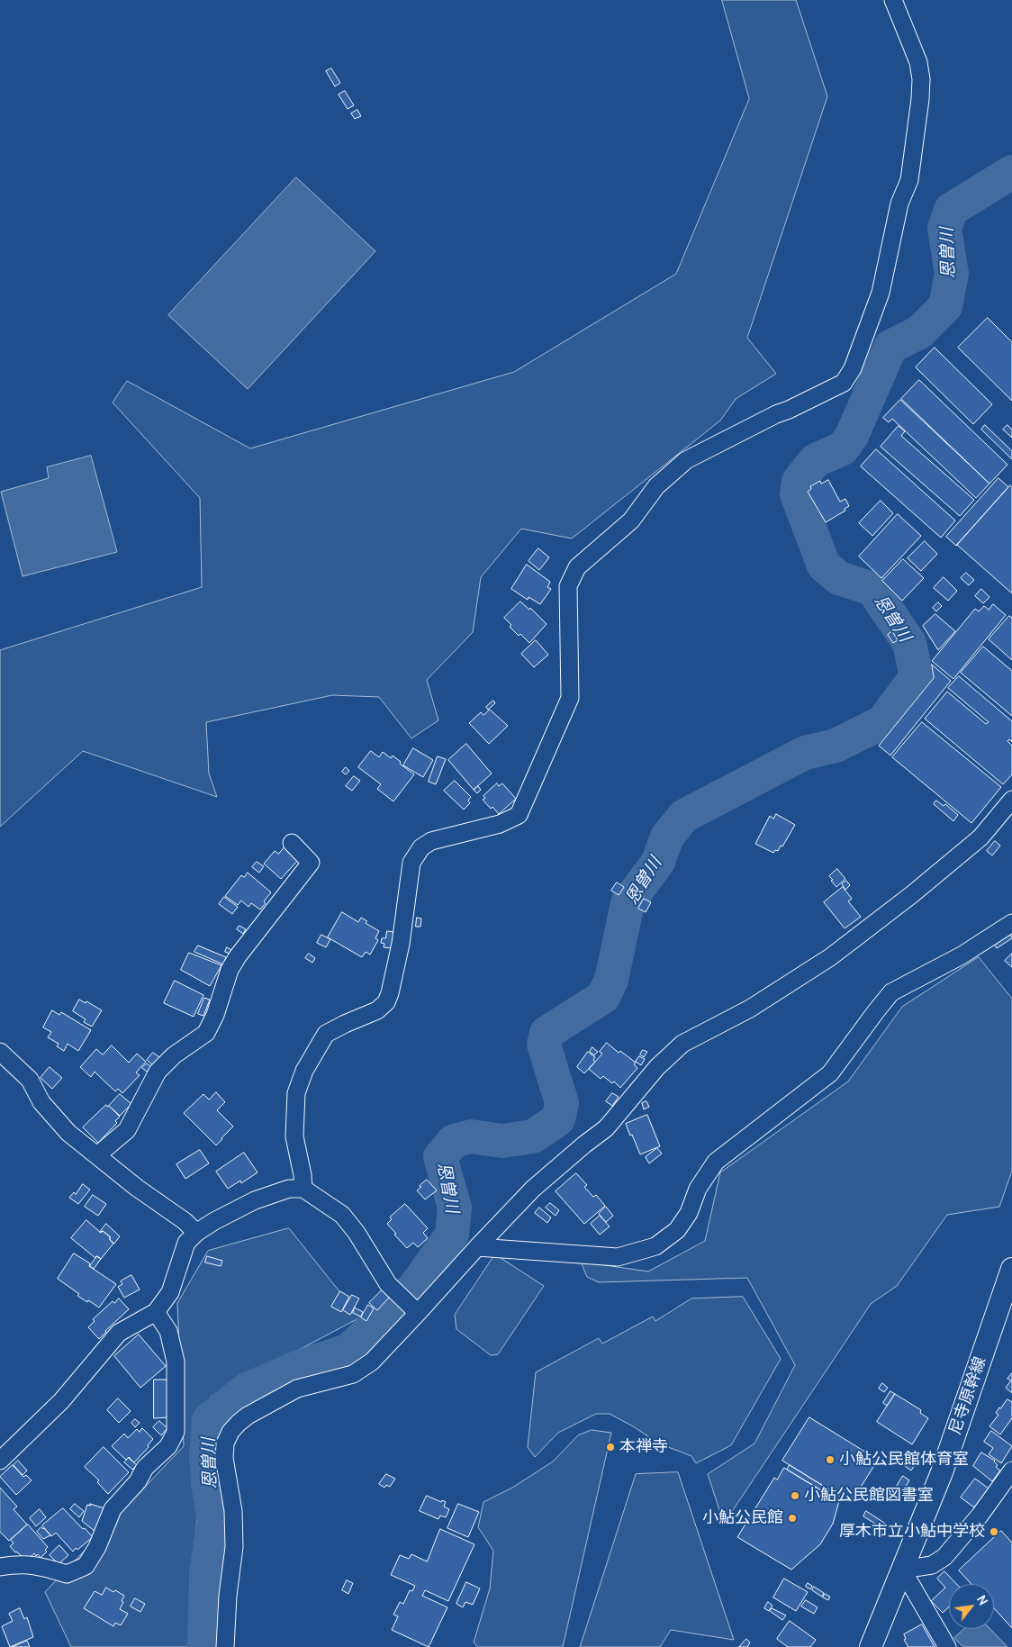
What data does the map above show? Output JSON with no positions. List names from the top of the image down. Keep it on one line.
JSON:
{"streets":{"street":["尼寺原幹線"]},"water":["恩曽川"],"places":["本禅寺","小鮎公民館体育室","小鮎公民館図書室","小鮎公民館","厚木市立小鮎中学校"],"north":"top right"}
